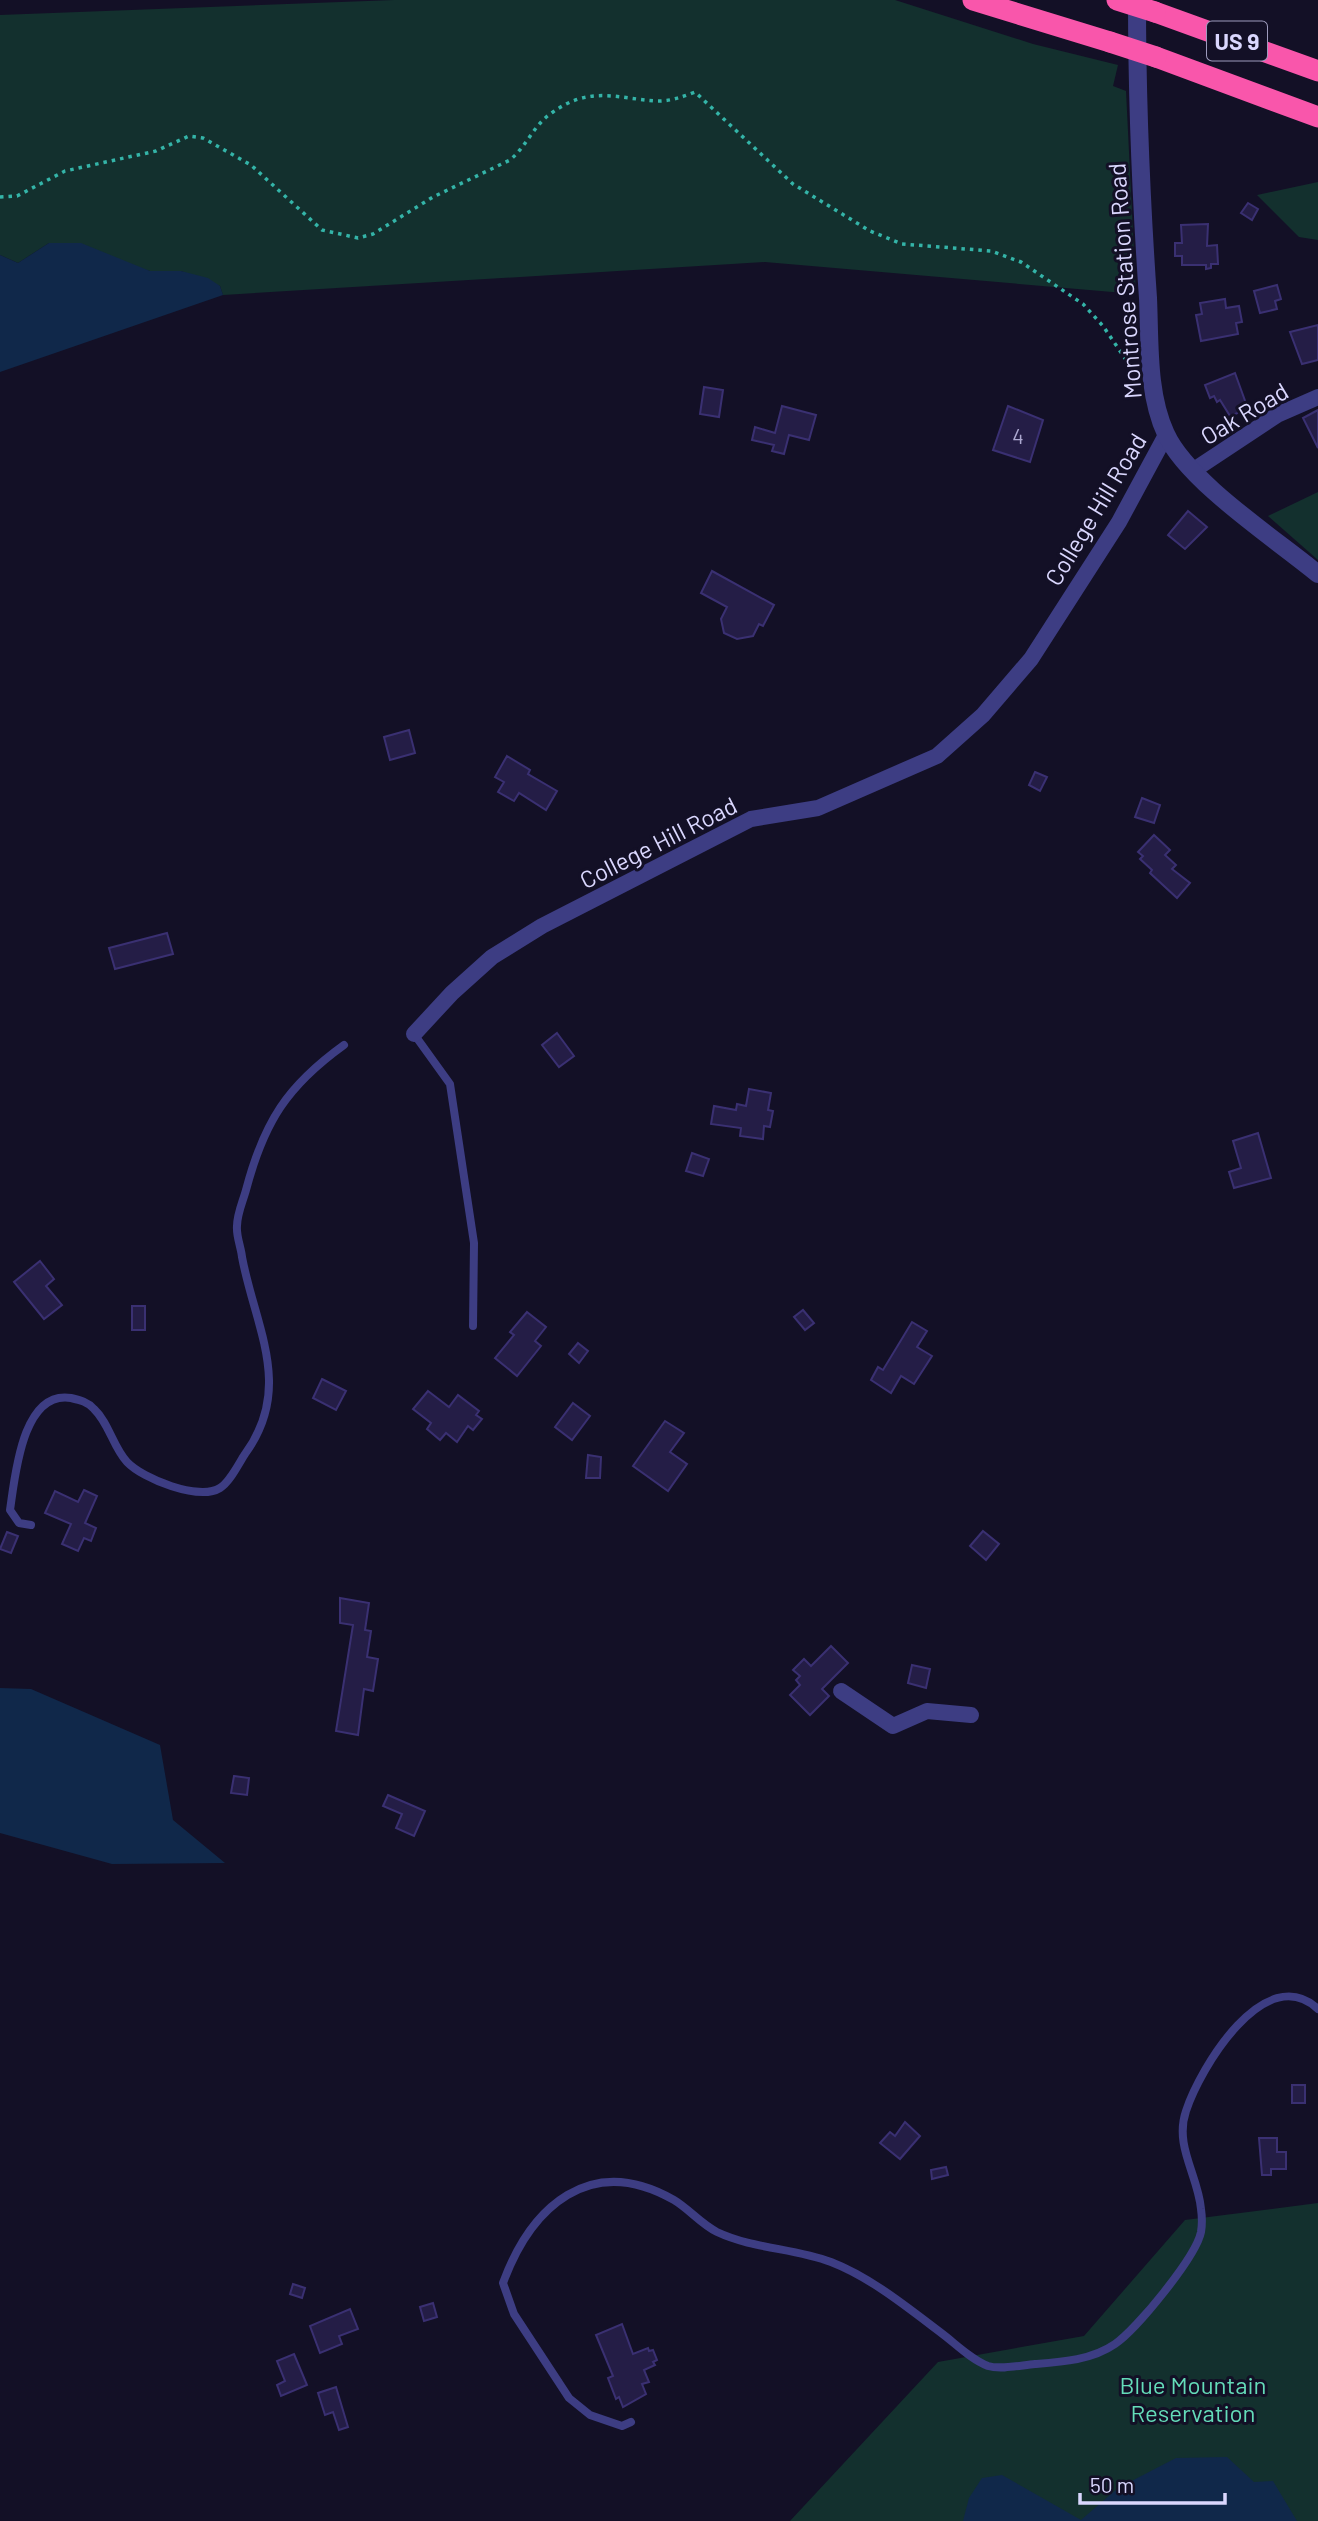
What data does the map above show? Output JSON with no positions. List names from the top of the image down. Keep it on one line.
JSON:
{"streets":{"highway":["US 9"],"street":["Montrose Station Road","Oak Road","College Hill Road"]},"crossings":[["US 9","Montrose Station Road"],["Montrose Station Road","Oak Road"],["Montrose Station Road","College Hill Road"]],"parks":["Blue Mountain Reservation"],"house_numbers":["4"],"scale_bar":"50 m"}
